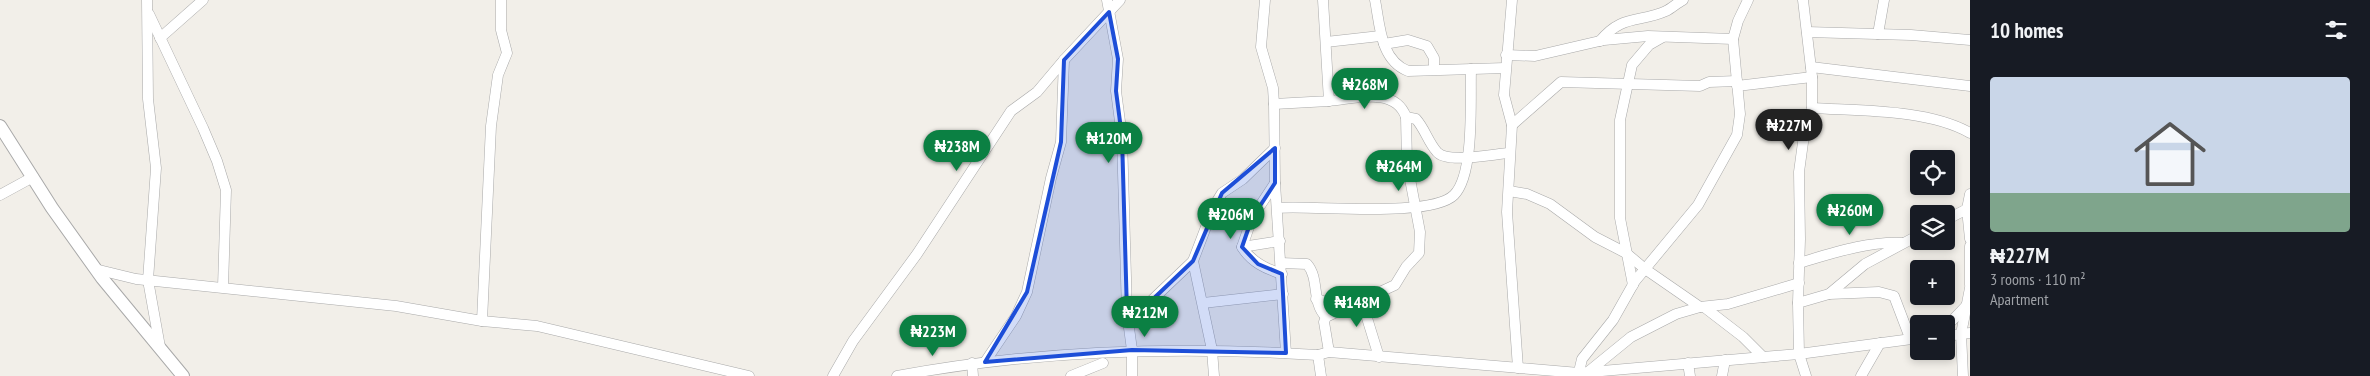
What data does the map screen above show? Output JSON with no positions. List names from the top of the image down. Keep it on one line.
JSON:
{"page":{"heading":"10 homes","list":[{"name":"₦227M","note":"3 rooms · 110 m² · Apartment"}],"price":["₦268M","₦227M","₦120M","₦238M","₦264M","₦260M","₦206M","₦148M","₦212M","₦223M"],"map_buttons":["+","−"]}}
